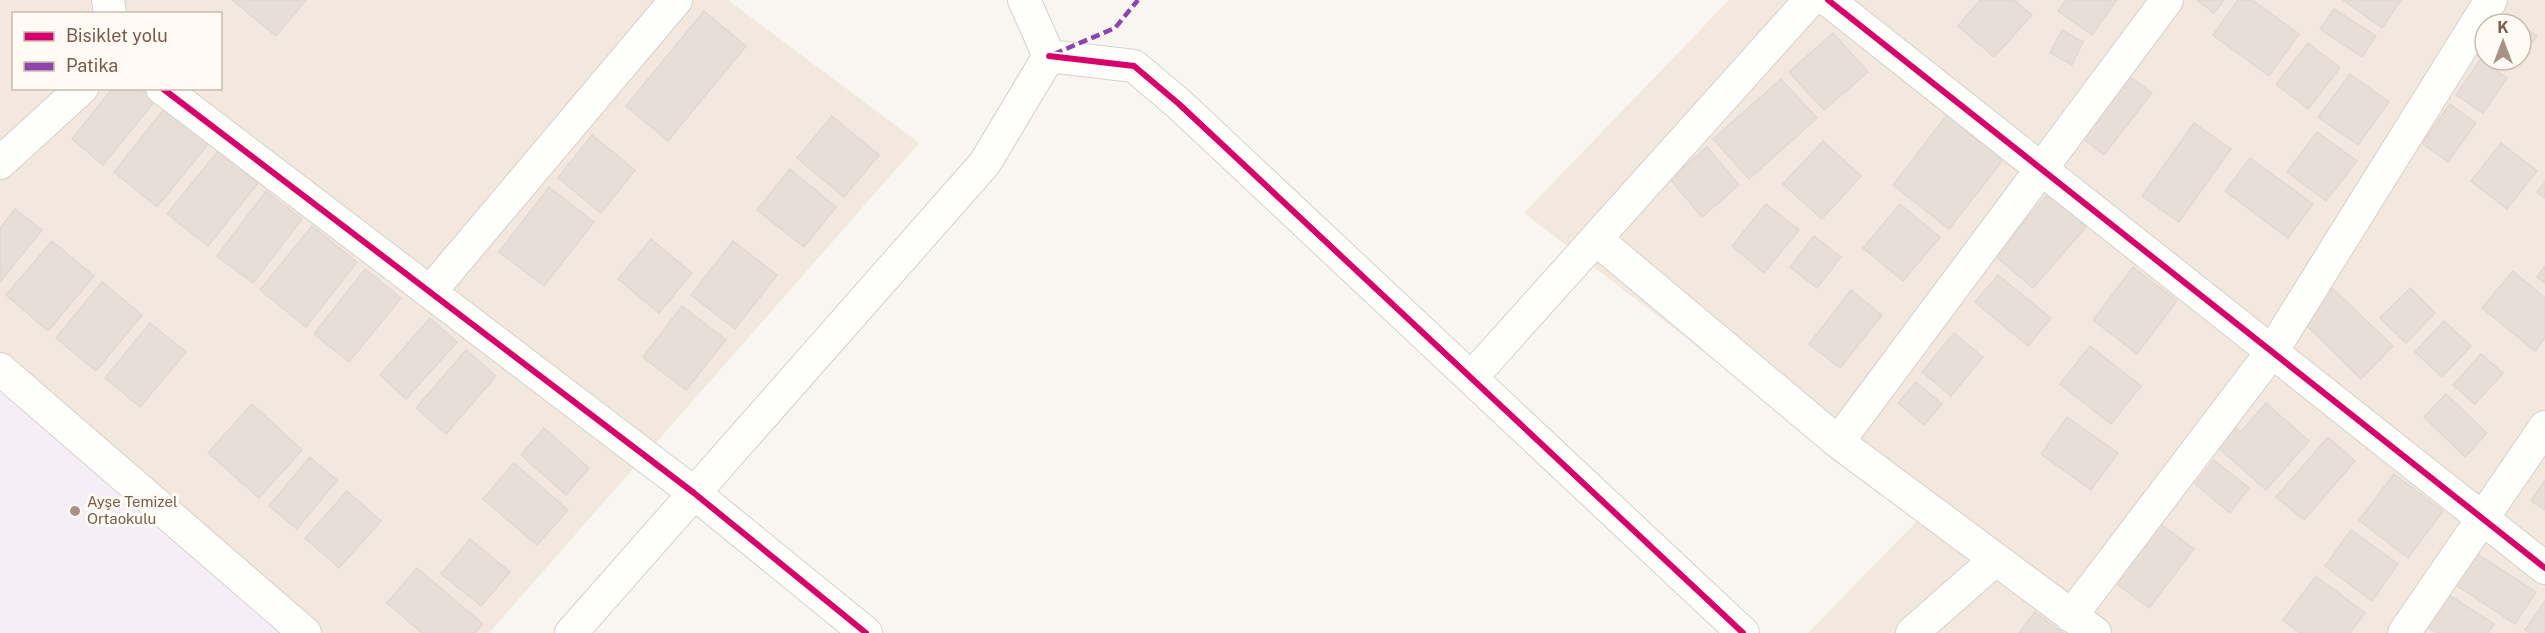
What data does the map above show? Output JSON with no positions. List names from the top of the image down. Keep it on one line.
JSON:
{"places":["Ayşe Temizel Ortaokulu"],"legend":["Bisiklet yolu","Patika"],"north":"top"}
